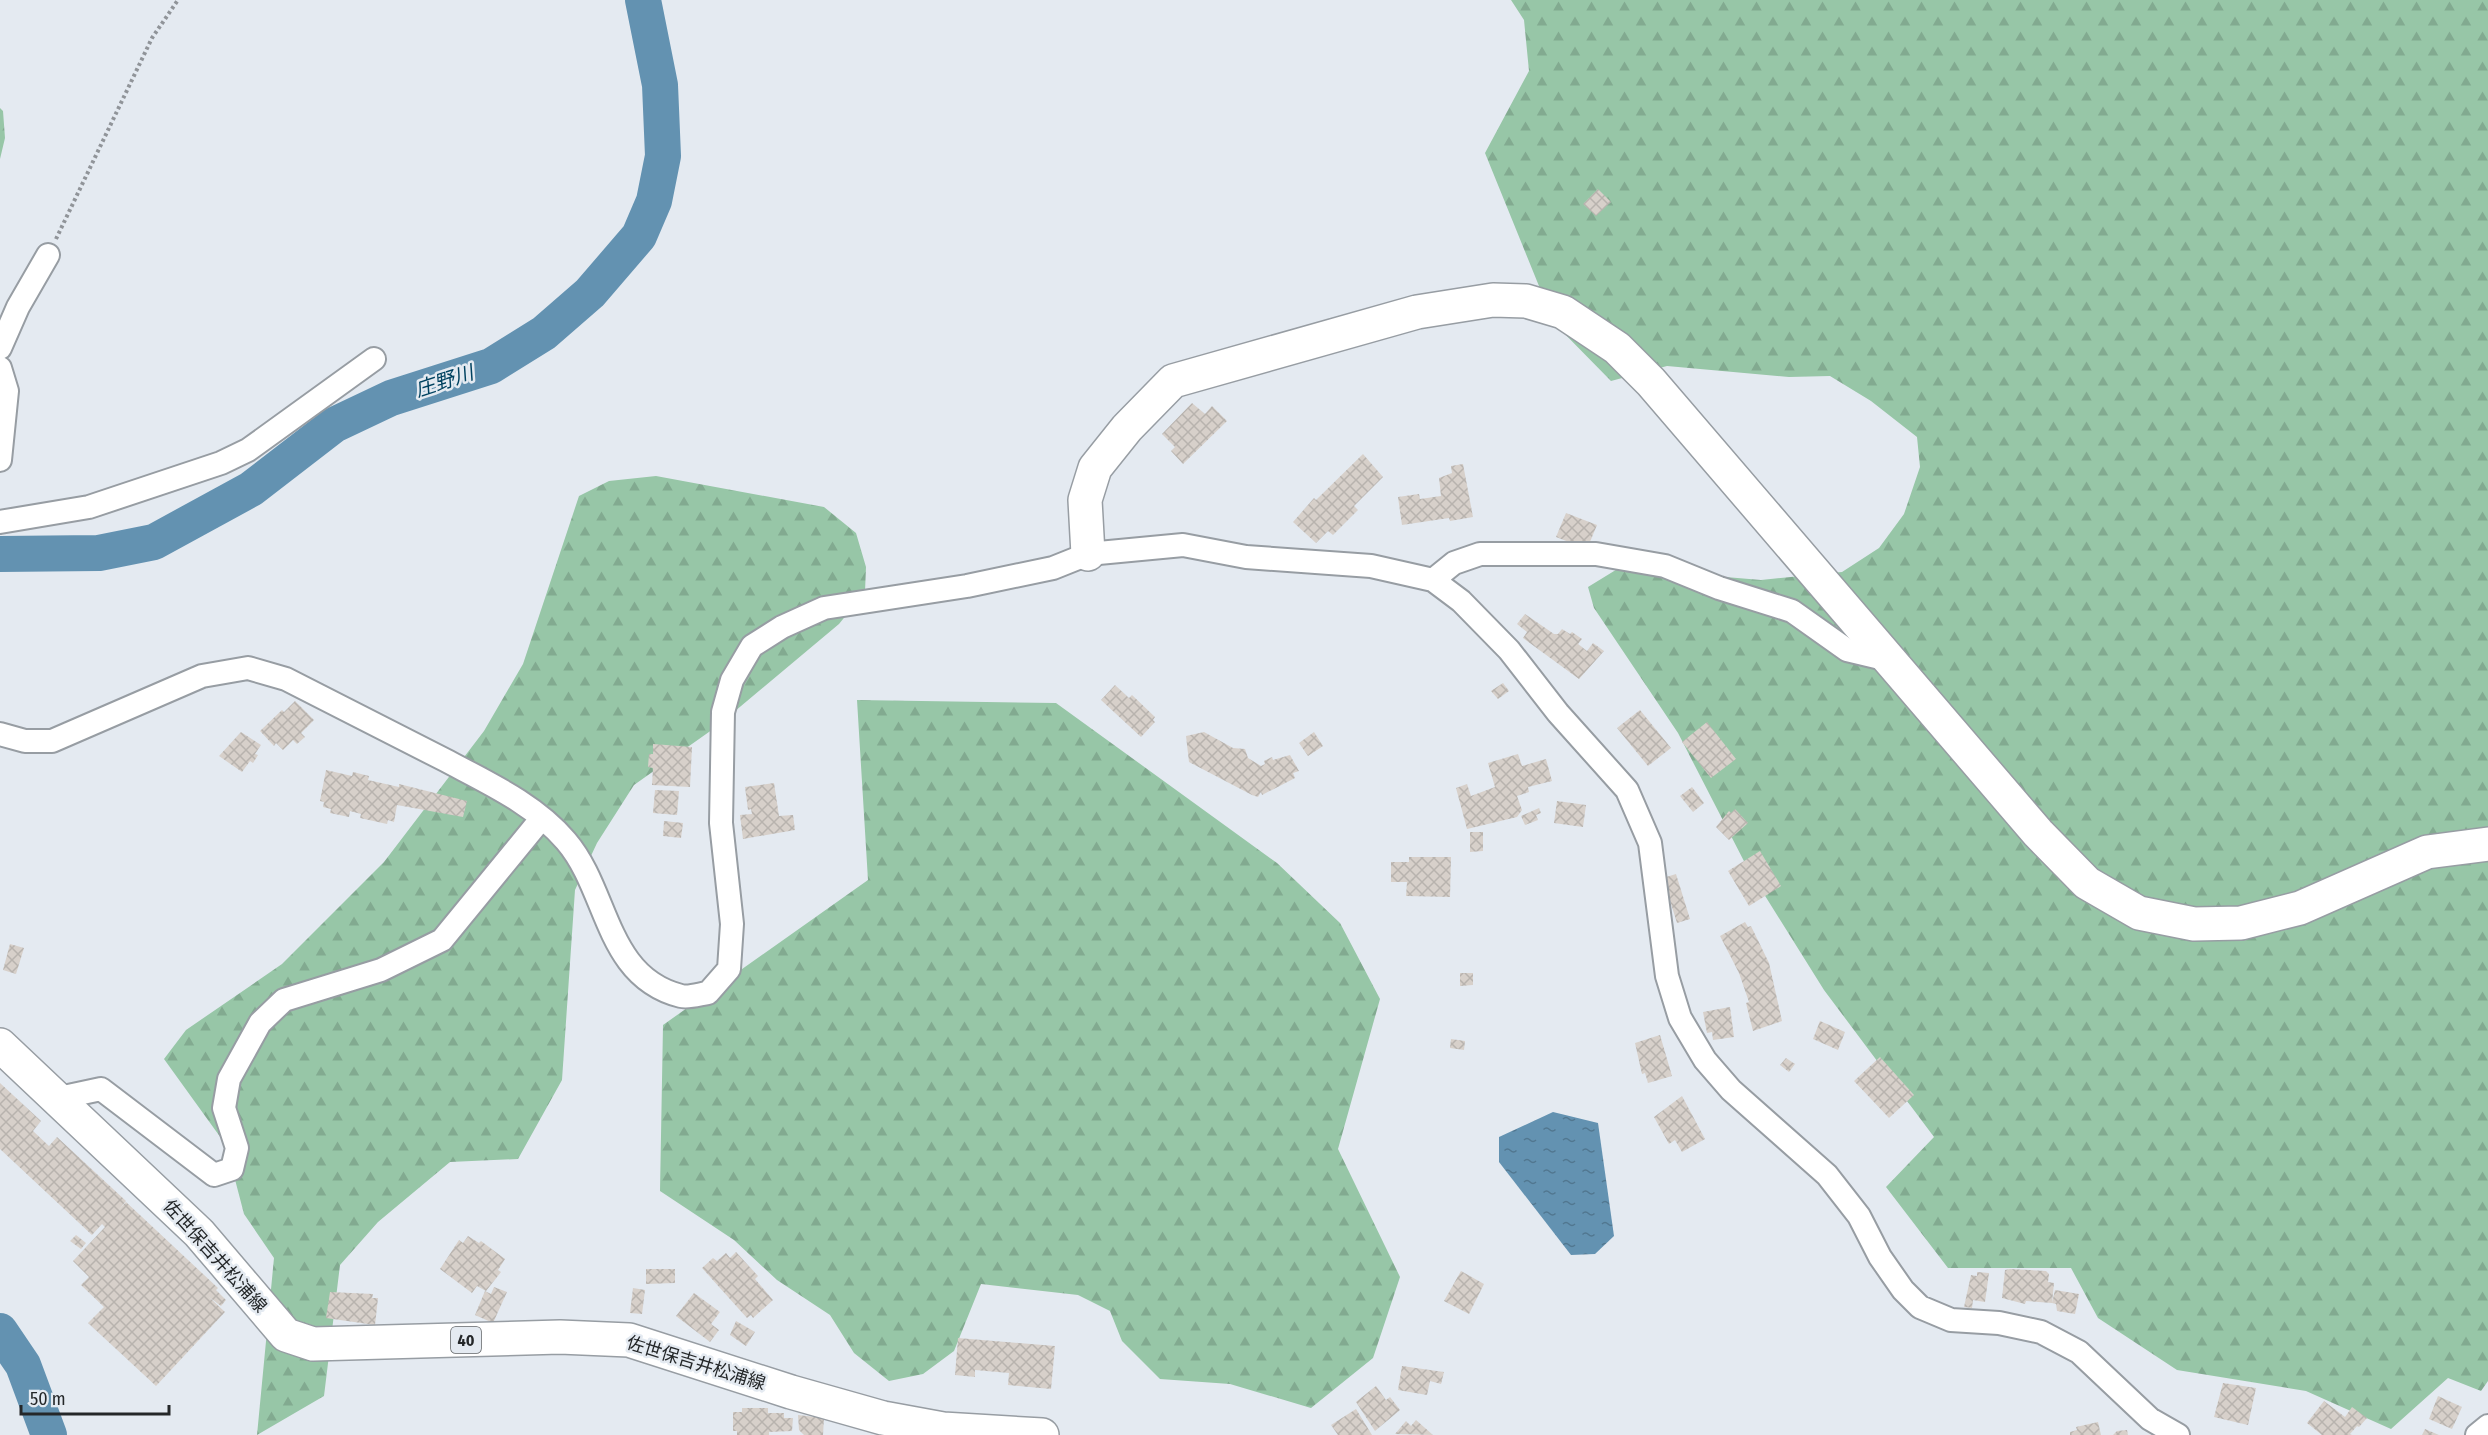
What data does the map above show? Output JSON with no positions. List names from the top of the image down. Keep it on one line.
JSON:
{"streets":{"street":["佐世保吉井松浦線","40"]},"water":["庄野川"],"scale_bar":"50 m"}
